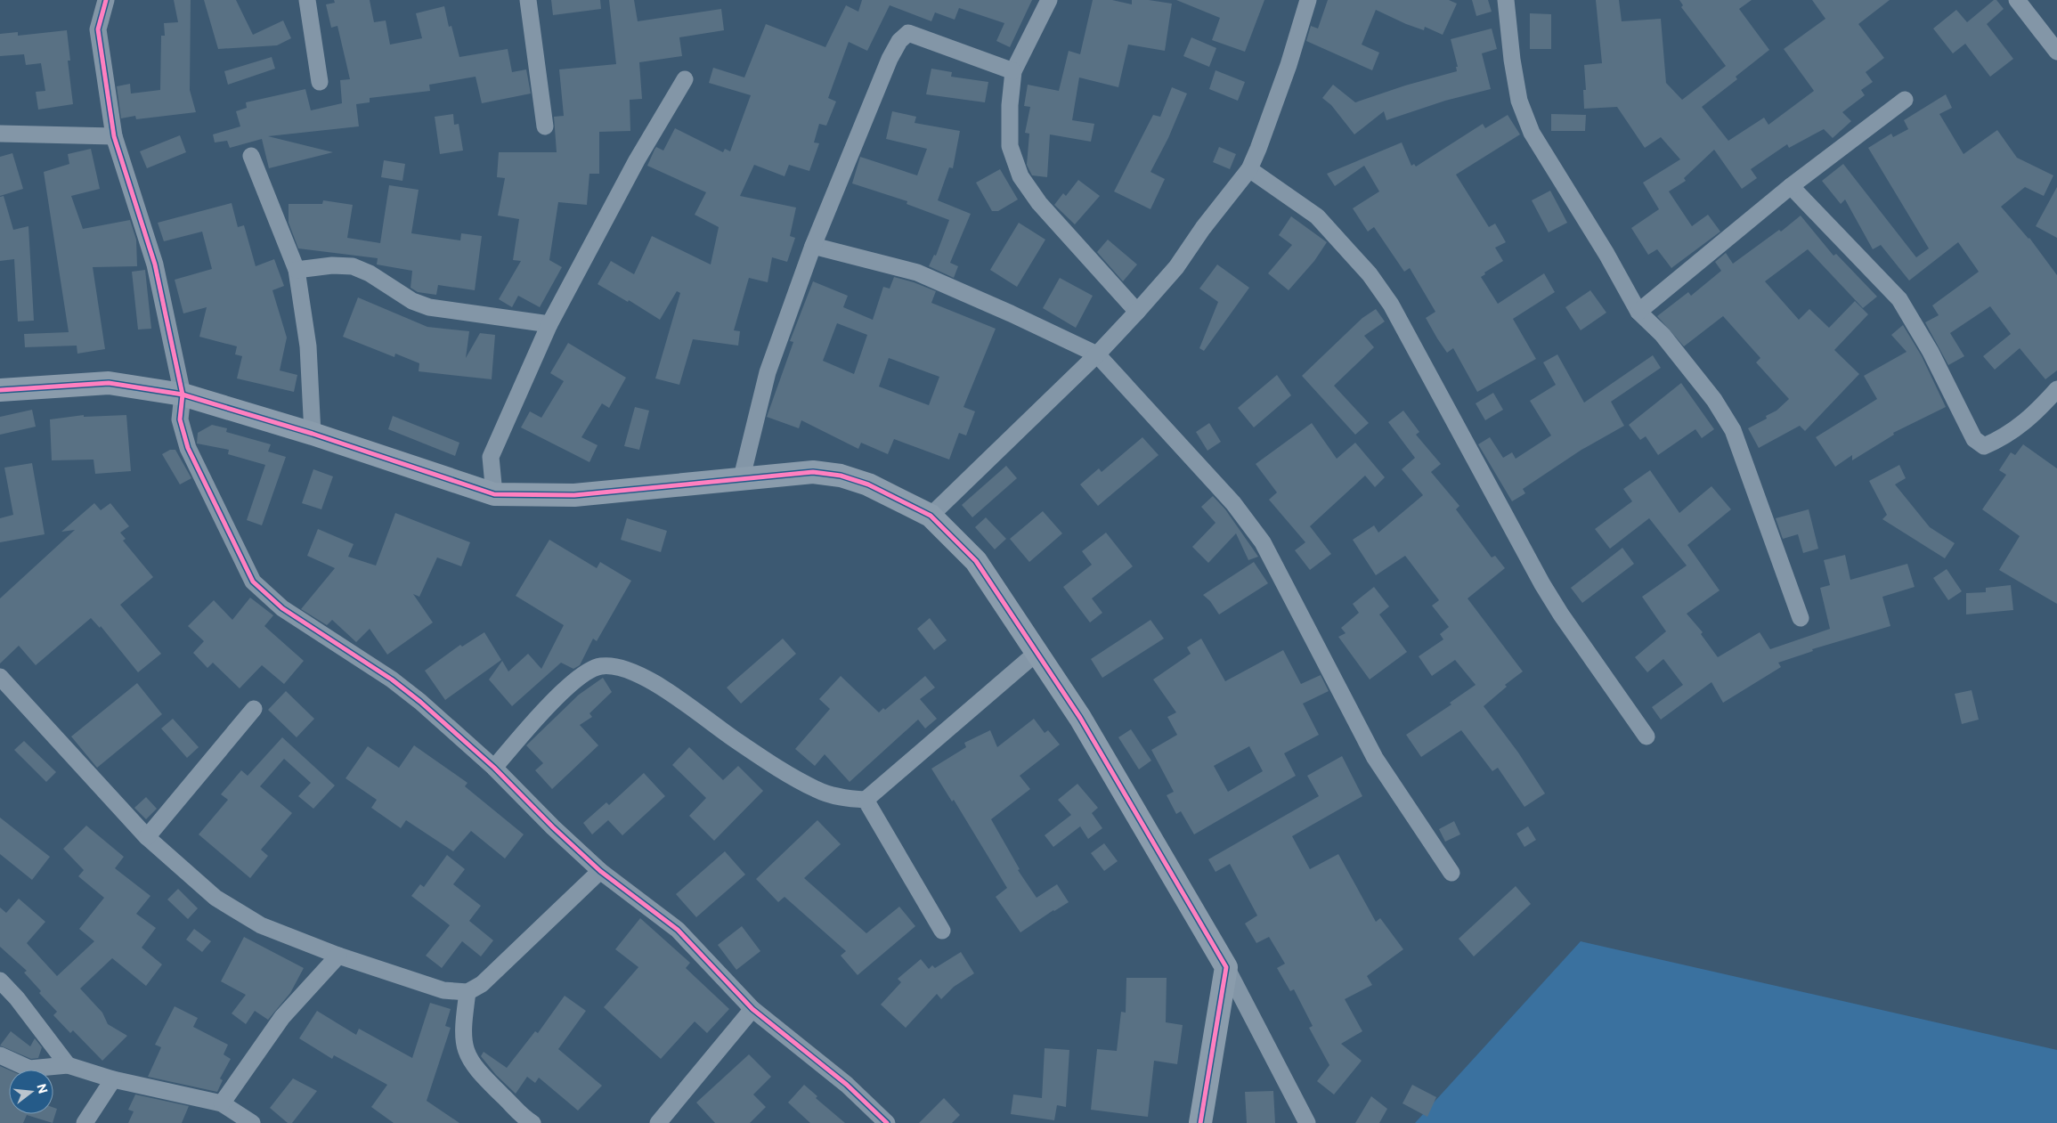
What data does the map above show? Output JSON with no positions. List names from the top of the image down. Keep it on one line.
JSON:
{"north":"right"}
